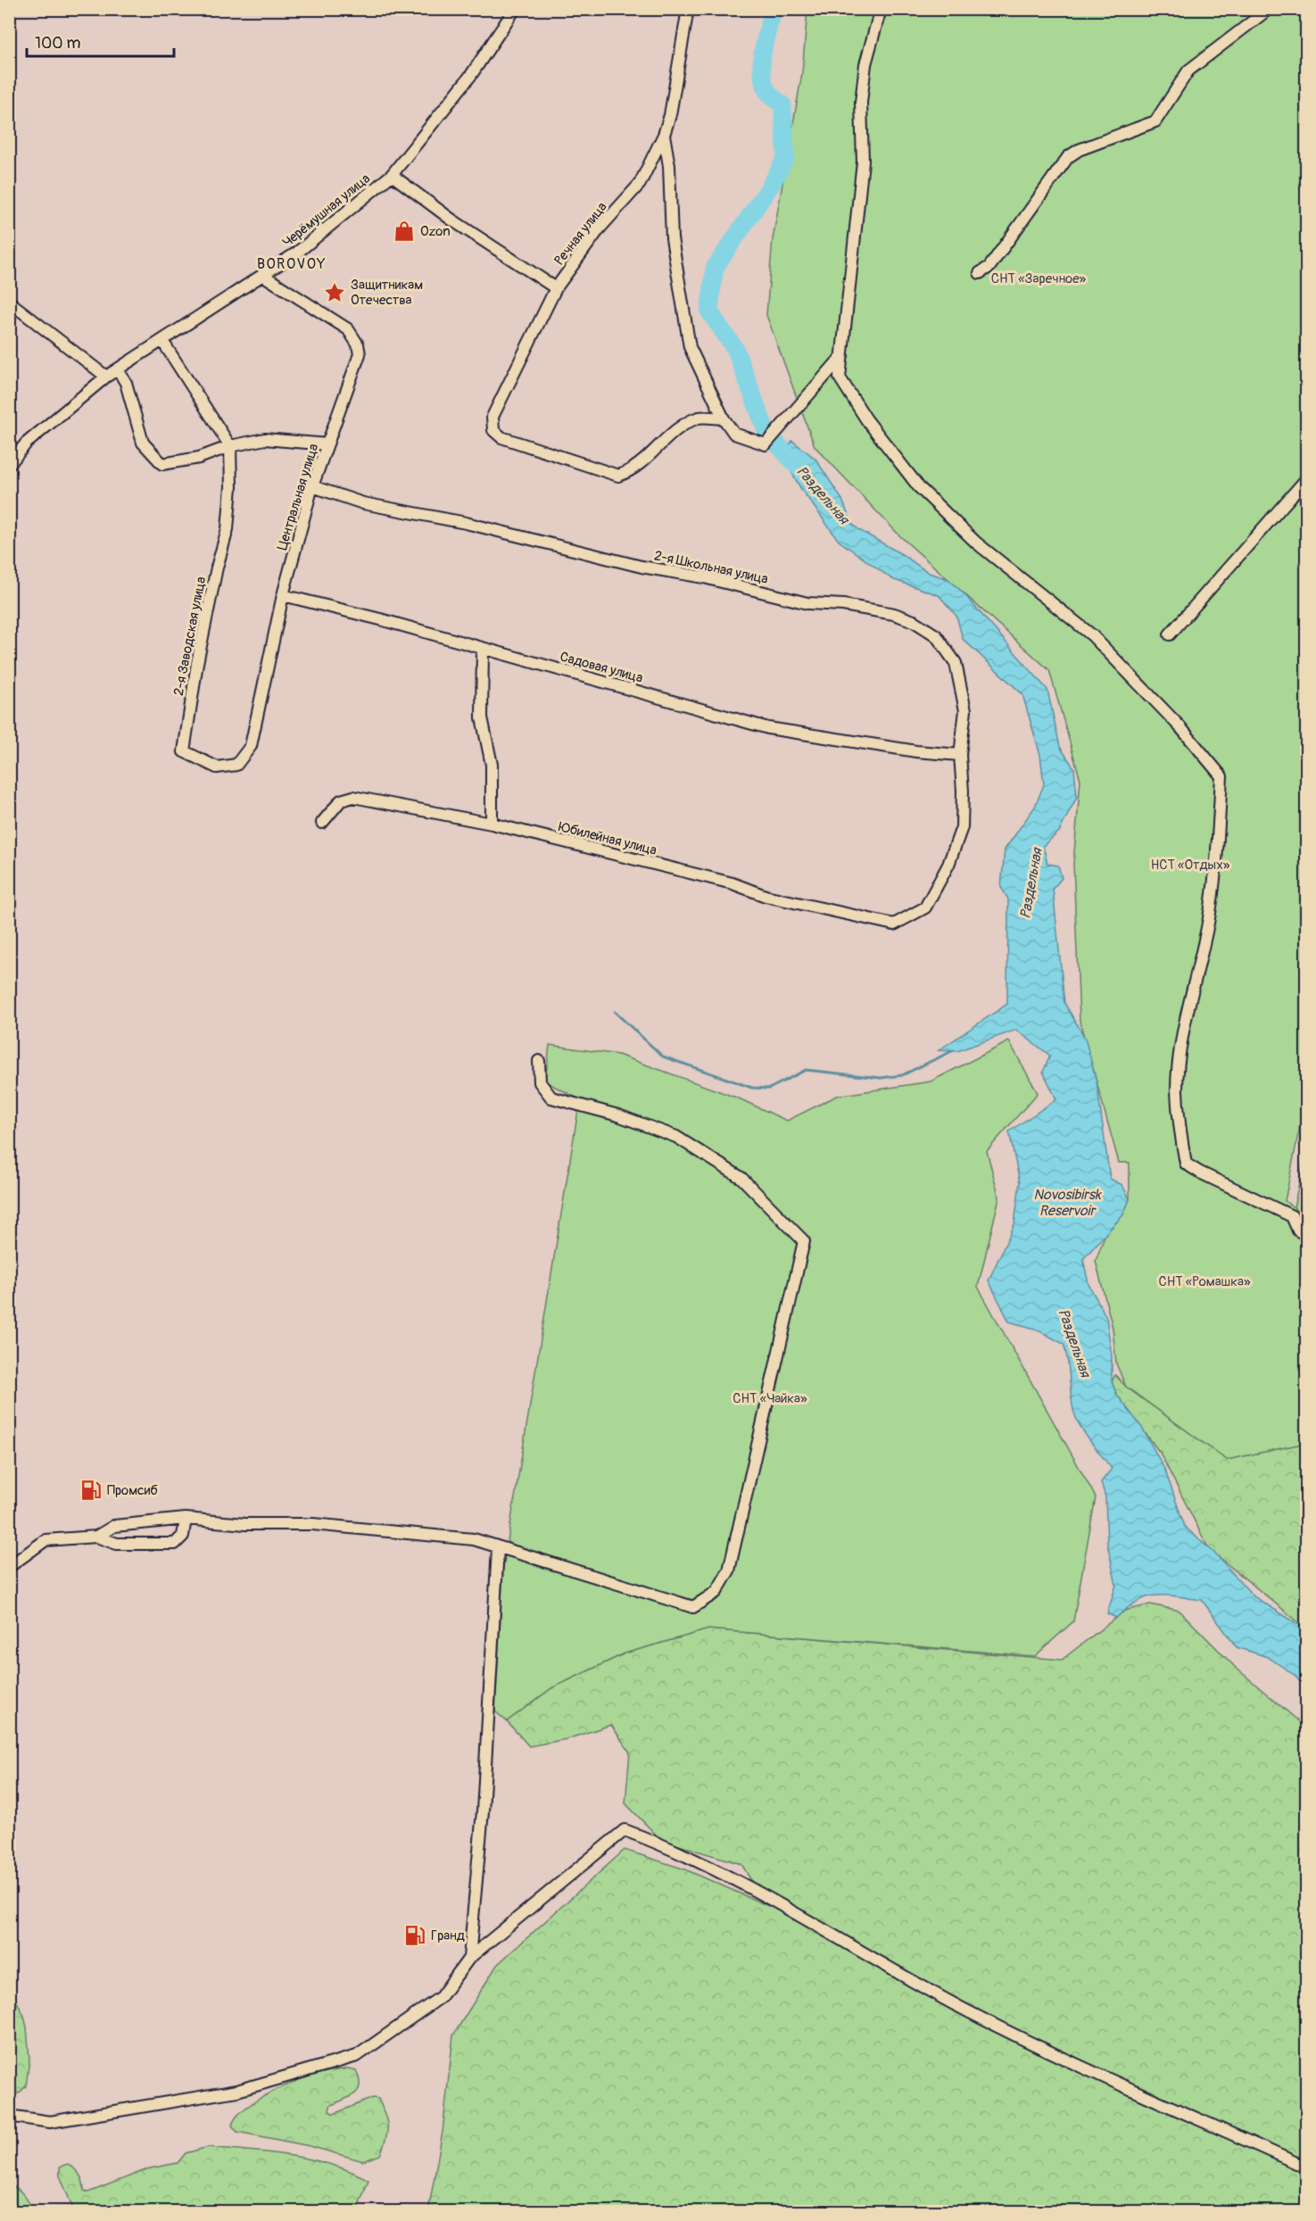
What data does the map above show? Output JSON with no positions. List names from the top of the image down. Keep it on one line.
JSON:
{"streets":{"street":["Черёмушная улица","Речная улица","Центральная улица","2-я Школьная улица","2-я Заводская улица","Садовая улица","Юбилейная улица"]},"crossings":[["Черёмушная улица","Центральная улица"],["Центральная улица","2-я Школьная улица"],["Центральная улица","2-я Заводская улица"],["Центральная улица","Садовая улица"],["2-я Школьная улица","Садовая улица"],["2-я Школьная улица","Юбилейная улица"]],"districts":["BOROVOY"],"water":["Раздельная","Novosibirsk Reservoir"],"parks":["СНТ «Заречное»","НСТ «Отдых»","СНТ «Ромашка»","СНТ «Чайка»"],"places":{"shop":["Ozon"],"place":["Защитникам Отечества"],"fuel station":["Промсиб","Гранд"]},"scale_bar":"100 m"}
